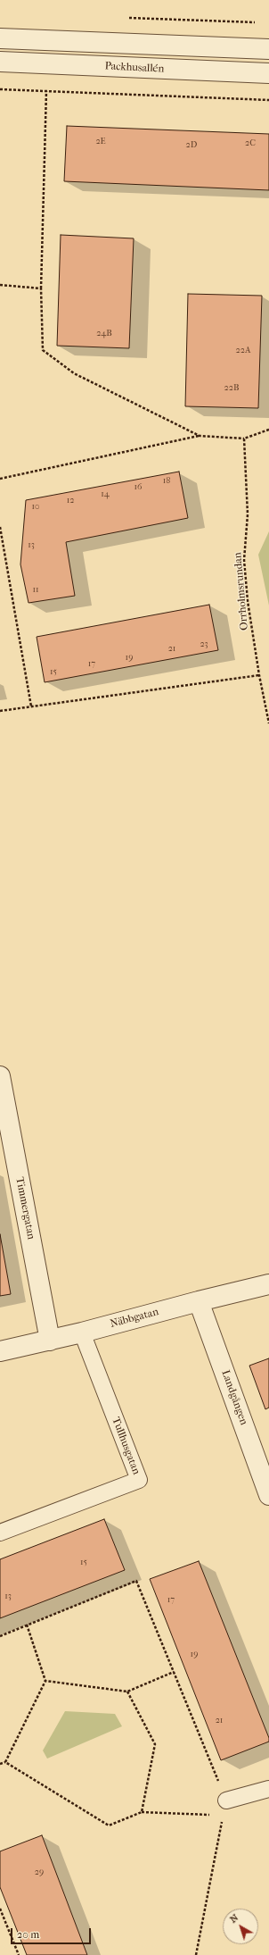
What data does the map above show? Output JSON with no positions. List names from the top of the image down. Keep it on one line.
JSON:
{"streets":{"street":["Packhusallén","Timmergatan","Näbbgatan","Landgången"],"lane":["Tullhusgatan"],"path":["Orrholmsrundan"]},"crossings":[["Timmergatan","Näbbgatan"],["Näbbgatan","Landgången"],["Näbbgatan","Tullhusgatan"]],"house_numbers":["2E","2C","2D","24B","22A","22B","18","16","14","12","10","13","11","23","21","19","17","15","15","13","17","19","21","29"],"scale_bar":"20 m","north":"top left"}
